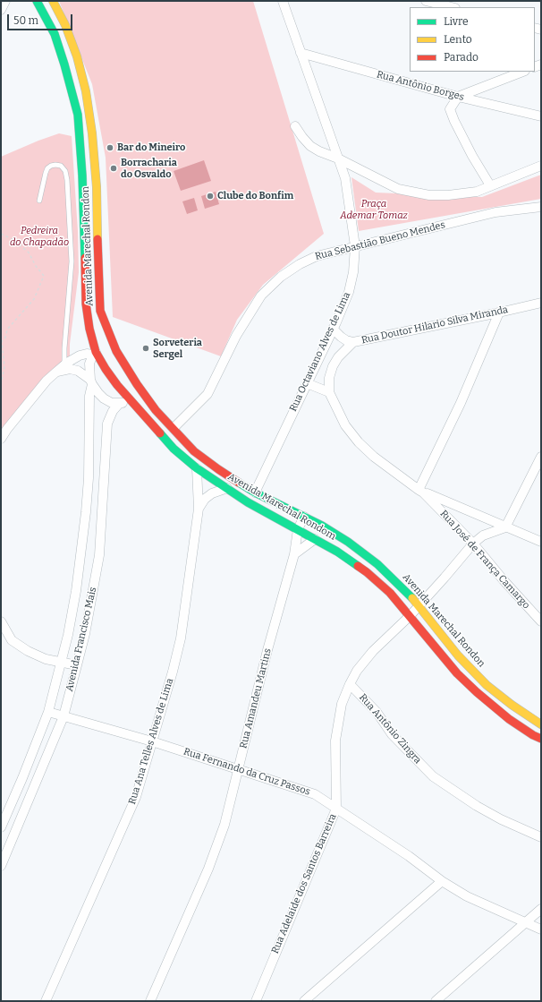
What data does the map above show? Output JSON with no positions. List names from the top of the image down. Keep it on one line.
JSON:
{"streets":{"main road":["Avenida Marechal Rondon","Avenida Marechal Rondom"],"street":["Rua Antônio Borges","Rua Sebastião Bueno Mendes","Rua Doutor Hilario Silva Miranda","Rua Octaviano Alves de Lima","Rua José de França Camargo","Avenida Francisco Mais","Rua Amandeu Martins","Rua Antônio Zingra","Rua Ana Telles Alves de Lima","Rua Fernando da Cruz Passos","Rua Adelaide dos Santos Barreira"]},"crossings":[["Rua Antônio Borges","Rua Octaviano Alves de Lima"],["Rua Sebastião Bueno Mendes","Avenida Marechal Rondon"],["Rua Sebastião Bueno Mendes","Rua Octaviano Alves de Lima"],["Avenida Marechal Rondon","Rua Octaviano Alves de Lima"],["Avenida Marechal Rondon","Rua Amandeu Martins"],["Avenida Marechal Rondon","Rua Adelaide dos Santos Barreira"],["Rua Doutor Hilario Silva Miranda","Rua Octaviano Alves de Lima"],["Avenida Marechal Rondom","Avenida Francisco Mais"],["Avenida Marechal Rondom","Rua Amandeu Martins"],["Avenida Marechal Rondom","Rua Ana Telles Alves de Lima"],["Avenida Marechal Rondom","Rua Adelaide dos Santos Barreira"],["Rua José de França Camargo","Rua Adelaide dos Santos Barreira"],["Avenida Francisco Mais","Rua Fernando da Cruz Passos"],["Rua Amandeu Martins","Rua Fernando da Cruz Passos"],["Rua Antônio Zingra","Rua Adelaide dos Santos Barreira"],["Rua Ana Telles Alves de Lima","Rua Fernando da Cruz Passos"],["Rua Fernando da Cruz Passos","Rua Adelaide dos Santos Barreira"]],"parks":["Praça Ademar Tomaz","Pedreira do Chapadão"],"places":["Bar do Mineiro","Borracharia do Osvaldo","Clube do Bonfim","Sorveteria Sergel"],"legend":["Livre","Lento","Parado"],"scale_bar":"50 m"}
